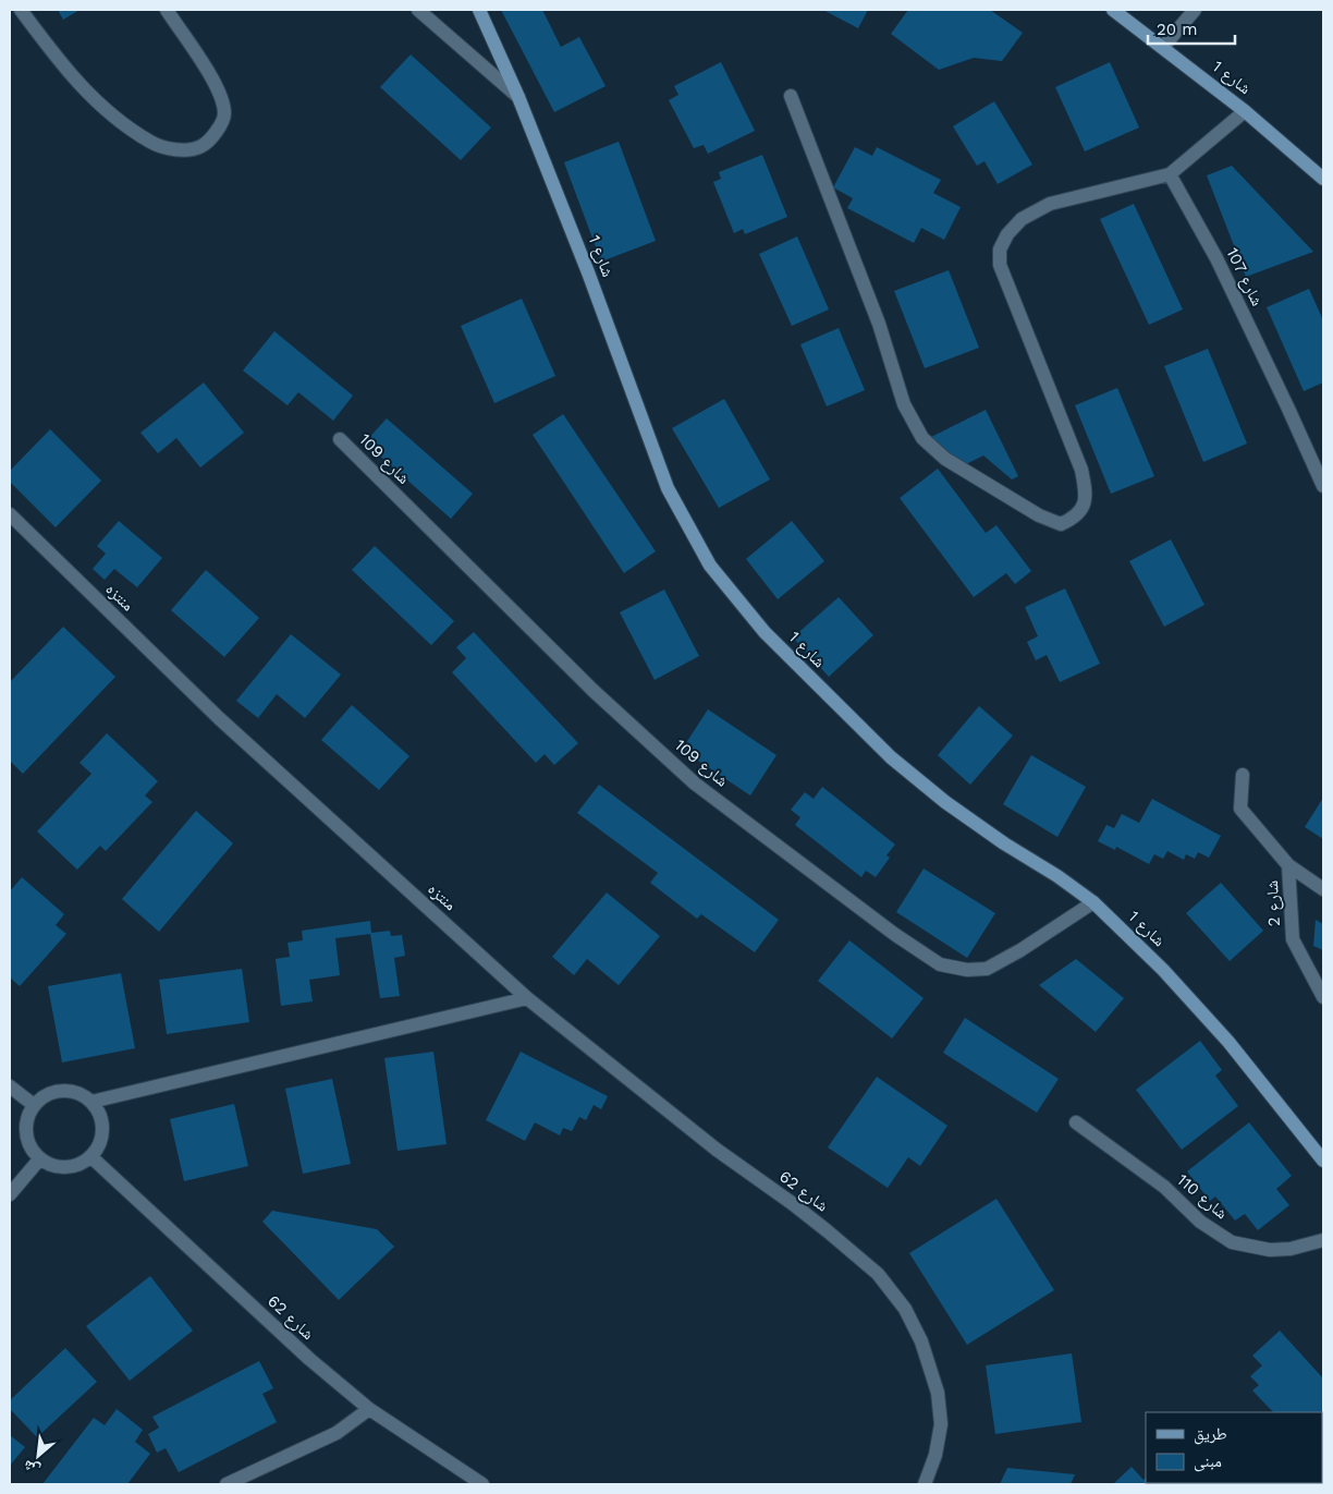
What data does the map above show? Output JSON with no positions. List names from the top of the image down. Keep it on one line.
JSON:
{"streets":{"street":["شارع 1","شارع 107","شارع 109","منتزه","شارع 2","شارع 62","شارع 110"]},"crossings":[["شارع 1","شارع 109"],["منتزه","شارع 62"]],"legend":["طريق","مبنى"],"scale_bar":"20 m","north":"bottom left"}
